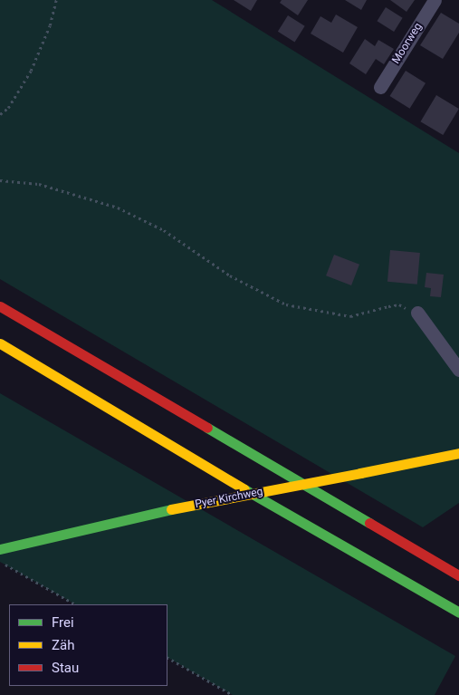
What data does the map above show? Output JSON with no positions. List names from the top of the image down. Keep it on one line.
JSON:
{"streets":{"main road":["Pyer Kirchweg"],"street":["Moorweg"]},"legend":["Frei","Zäh","Stau"]}
